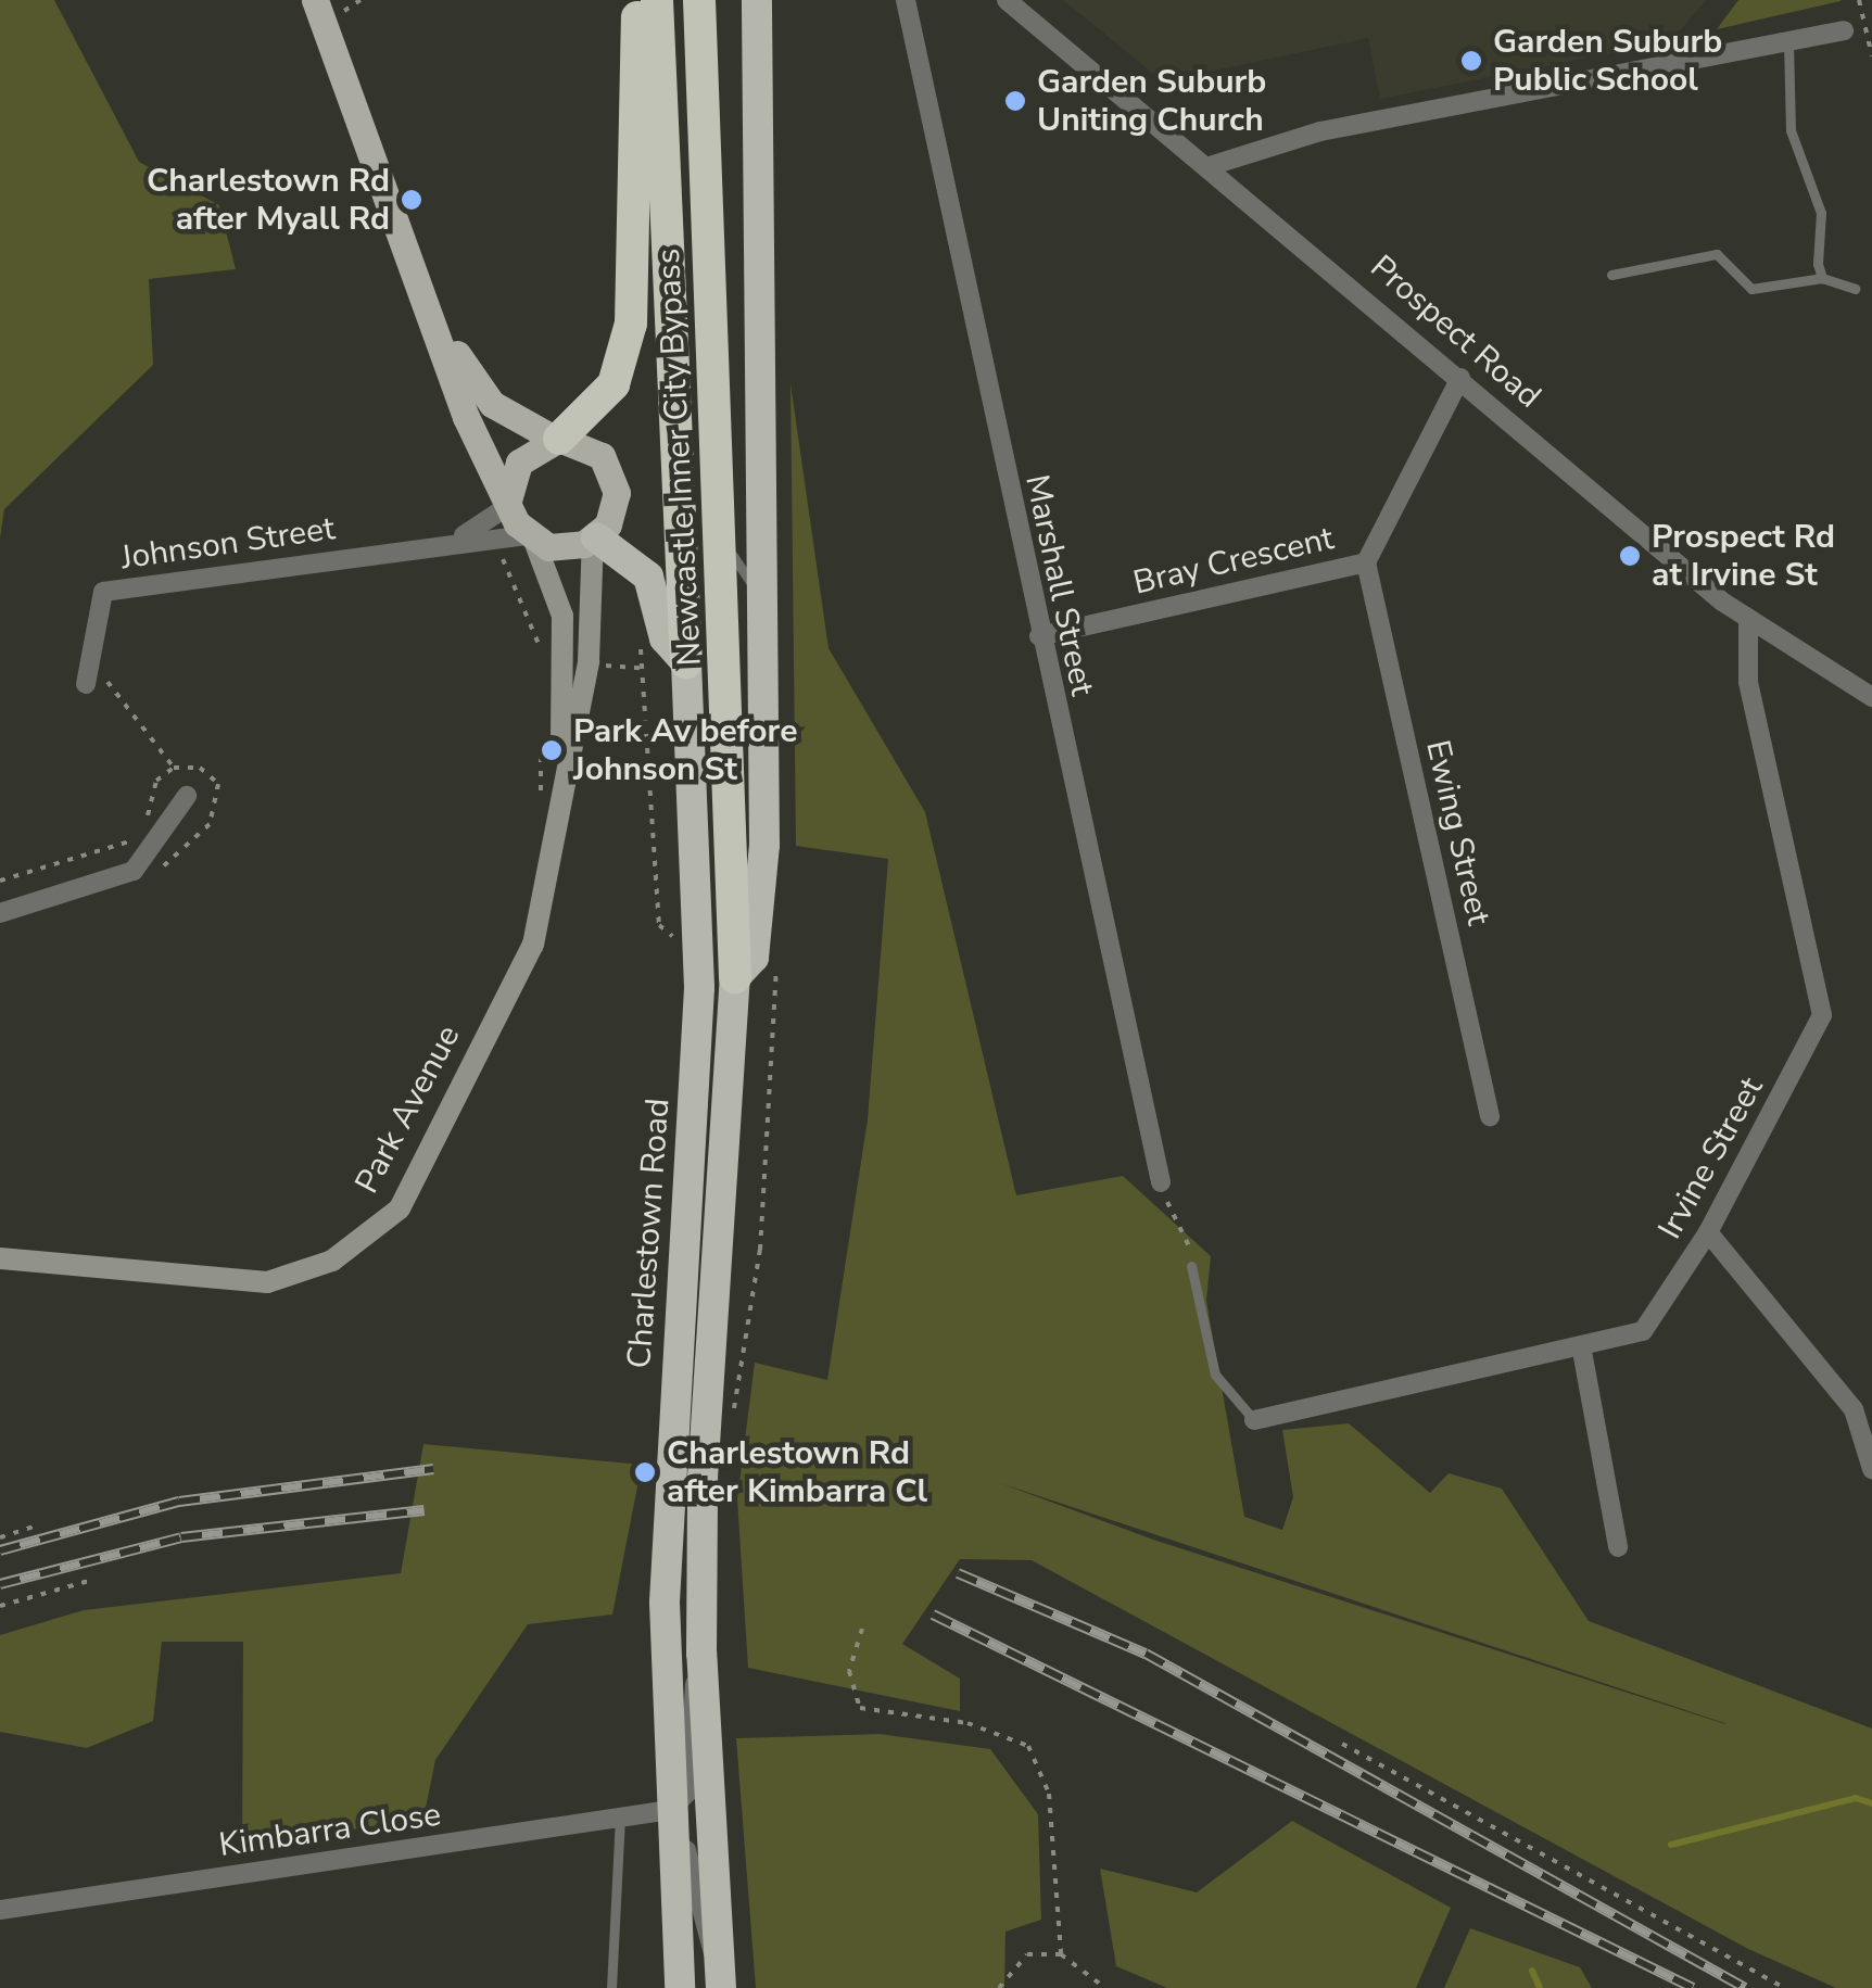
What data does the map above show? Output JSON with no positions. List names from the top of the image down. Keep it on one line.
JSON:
{"streets":{"highway":["Newcastle Inner City Bypass","Charlestown Road"],"main road":["Park Avenue"],"street":["Prospect Road","Johnson Street","Bray Crescent","Marshall Street","Ewing Street","Irvine Street","Kimbarra Close"]},"crossings":[["Prospect Road","Bray Crescent"],["Prospect Road","Irvine Street"],["Newcastle Inner City Bypass","Charlestown Road"],["Johnson Street","Park Avenue"],["Bray Crescent","Marshall Street"],["Bray Crescent","Ewing Street"],["Charlestown Road","Kimbarra Close"]],"places":["Garden Suburb Public School","Garden Suburb Uniting Church","Charlestown Rd after Myall Rd","Prospect Rd at Irvine St","Park Av before Johnson St","Charlestown Rd after Kimbarra Cl"]}
